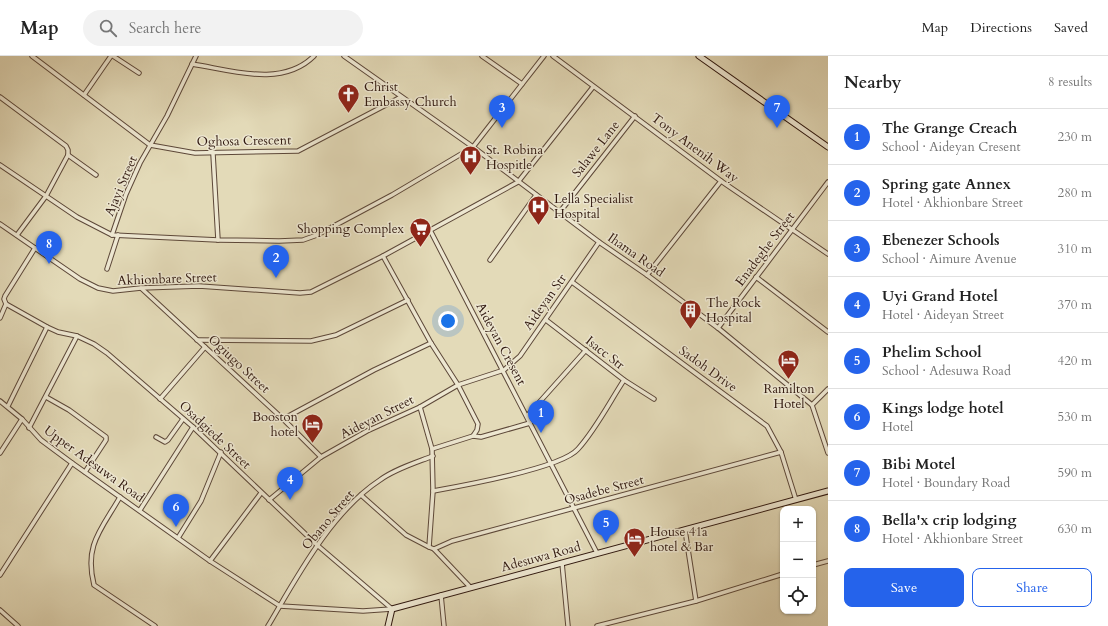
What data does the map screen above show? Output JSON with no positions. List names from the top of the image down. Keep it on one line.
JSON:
{"streets":{"street":["Oghosa Crescent","Tony Anenih Way","Salawe Lane","Ajayi Street","Enadeghe Street","Ihama Road","Akhionbare Street","Aideyan Str","Aideyan Cresent","Isacc Str","Ogiugo Street","Sadoh Drive","Aideyan Street","Osadgiede Street","Upper Adesuwa Road","Osadebe Street","Obano Street","Adesuwa Road"]},"crossings":[["Oghosa Crescent","Ajayi Street"],["Oghosa Crescent","Ihama Road"],["Tony Anenih Way","Salawe Lane"],["Tony Anenih Way","Enadeghe Street"],["Salawe Lane","Ihama Road"],["Enadeghe Street","Ihama Road"],["Ihama Road","Akhionbare Street"],["Ihama Road","Aideyan Str"],["Akhionbare Street","Aideyan Cresent"],["Akhionbare Street","Ogiugo Street"],["Aideyan Str","Aideyan Cresent"],["Aideyan Str","Isacc Str"],["Aideyan Str","Sadoh Drive"],["Aideyan Str","Aideyan Street"],["Aideyan Cresent","Aideyan Street"],["Aideyan Cresent","Osadebe Street"],["Aideyan Cresent","Adesuwa Road"],["Ogiugo Street","Aideyan Street"],["Sadoh Drive","Osadebe Street"],["Sadoh Drive","Adesuwa Road"],["Aideyan Street","Osadgiede Street"],["Osadgiede Street","Obano Street"],["Osadgiede Street","Adesuwa Road"],["Upper Adesuwa Road","Obano Street"],["Upper Adesuwa Road","Adesuwa Road"],["Obano Street","Adesuwa Road"]],"places":{"church":["Christ Embassy Church"],"hospital":["St. Robina Hospitle","Lella Specialist Hospital"],"supermarket":["Shopping Complex"],"building":["The Rock Hospital"],"hotel":["Ramilton Hotel","Booston hotel","House 41a hotel & Bar"]},"page":{"header":"Map","search":"Search here","nav":["Map","Directions","Saved"],"heading":["Nearby","8 results"],"pins":["3","7","8","2","1","4","6","5"],"list":[{"mark":"1","name":"The Grange Creach","note":"School · Aideyan Cresent","value":"230 m"},{"mark":"2","name":"Spring gate Annex","note":"Hotel · Akhionbare Street","value":"280 m"},{"mark":"3","name":"Ebenezer Schools","note":"School · Aimure Avenue","value":"310 m"},{"mark":"4","name":"Uyi Grand Hotel","note":"Hotel · Aideyan Street","value":"370 m"},{"mark":"5","name":"Phelim School","note":"School · Adesuwa Road","value":"420 m"},{"mark":"6","name":"Kings lodge hotel","note":"Hotel","value":"530 m"},{"mark":"7","name":"Bibi Motel","note":"Hotel · Boundary Road","value":"590 m"},{"mark":"8","name":"Bella'x crip lodging","note":"Hotel · Akhionbare Street","value":"630 m"}],"map_buttons":["+","−"],"buttons":["Save","Share"]}}
